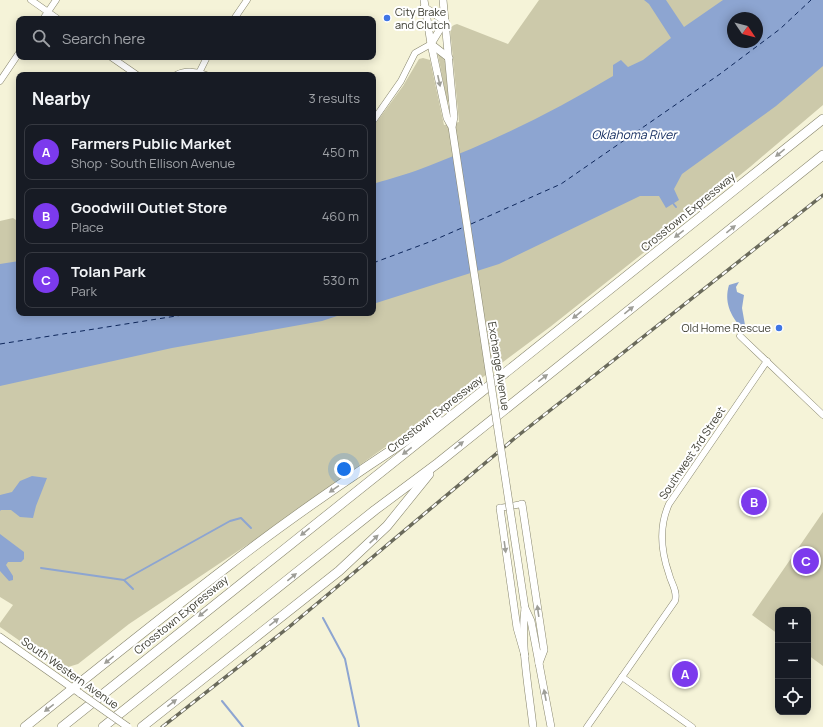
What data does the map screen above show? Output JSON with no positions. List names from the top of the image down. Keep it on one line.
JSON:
{"streets":{"highway":["Crosstown Expressway"],"main road":["Exchange Avenue","South Western Avenue"],"street":["Southwest 3rd Street"]},"water":["Oklahoma River"],"places":["City Brake and Clutch","Old Home Rescue"],"north":"bottom right","page":{"search":"Search here","heading":["Nearby","3 results"],"list":[{"mark":"A","name":"Farmers Public Market","note":"Shop · South Ellison Avenue","value":"450 m"},{"mark":"B","name":"Goodwill Outlet Store","note":"Place","value":"460 m"},{"mark":"C","name":"Tolan Park","note":"Park","value":"530 m"}],"pins":["B","C","A"],"map_buttons":["+","−"]}}
